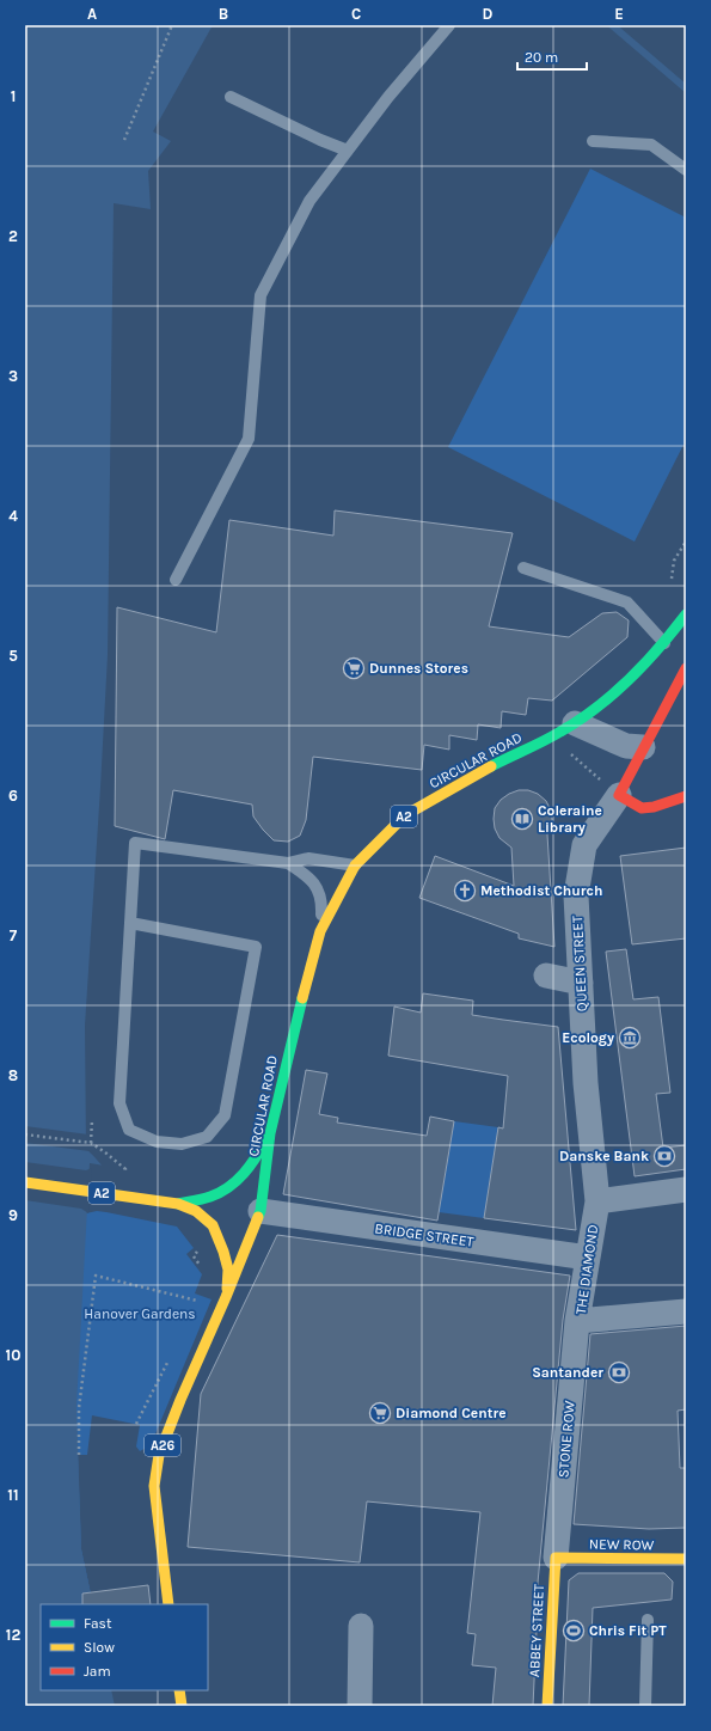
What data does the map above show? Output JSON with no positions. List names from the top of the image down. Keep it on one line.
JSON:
{"streets":{"main road":["CIRCULAR ROAD","A2","A26","NEW ROW","ABBEY STREET"],"street":["QUEEN STREET","BRIDGE STREET","THE DIAMOND","STONE ROW"]},"crossings":[["CIRCULAR ROAD","A2"],["CIRCULAR ROAD","BRIDGE STREET"],["CIRCULAR ROAD","A26"],["A2","A26"],["QUEEN STREET","THE DIAMOND"],["BRIDGE STREET","THE DIAMOND"],["BRIDGE STREET","A26"],["THE DIAMOND","STONE ROW"],["STONE ROW","NEW ROW"],["STONE ROW","ABBEY STREET"],["NEW ROW","ABBEY STREET"]],"parks":["Hanover Gardens"],"places":{"supermarket":["Dunnes Stores","Diamond Centre"],"library":["Coleraine Library"],"church":["Methodist Church"],"museum":["Ecology"],"bank":["Danske Bank","Santander"],"sports":["Chris Fit PT"]},"legend":["Fast","Slow","Jam"],"scale_bar":"20 m","grid":{"columns":["A","B","C","D","E"],"rows":["1","2","3","4","5","6","7","8","9","10","11","12"]}}
